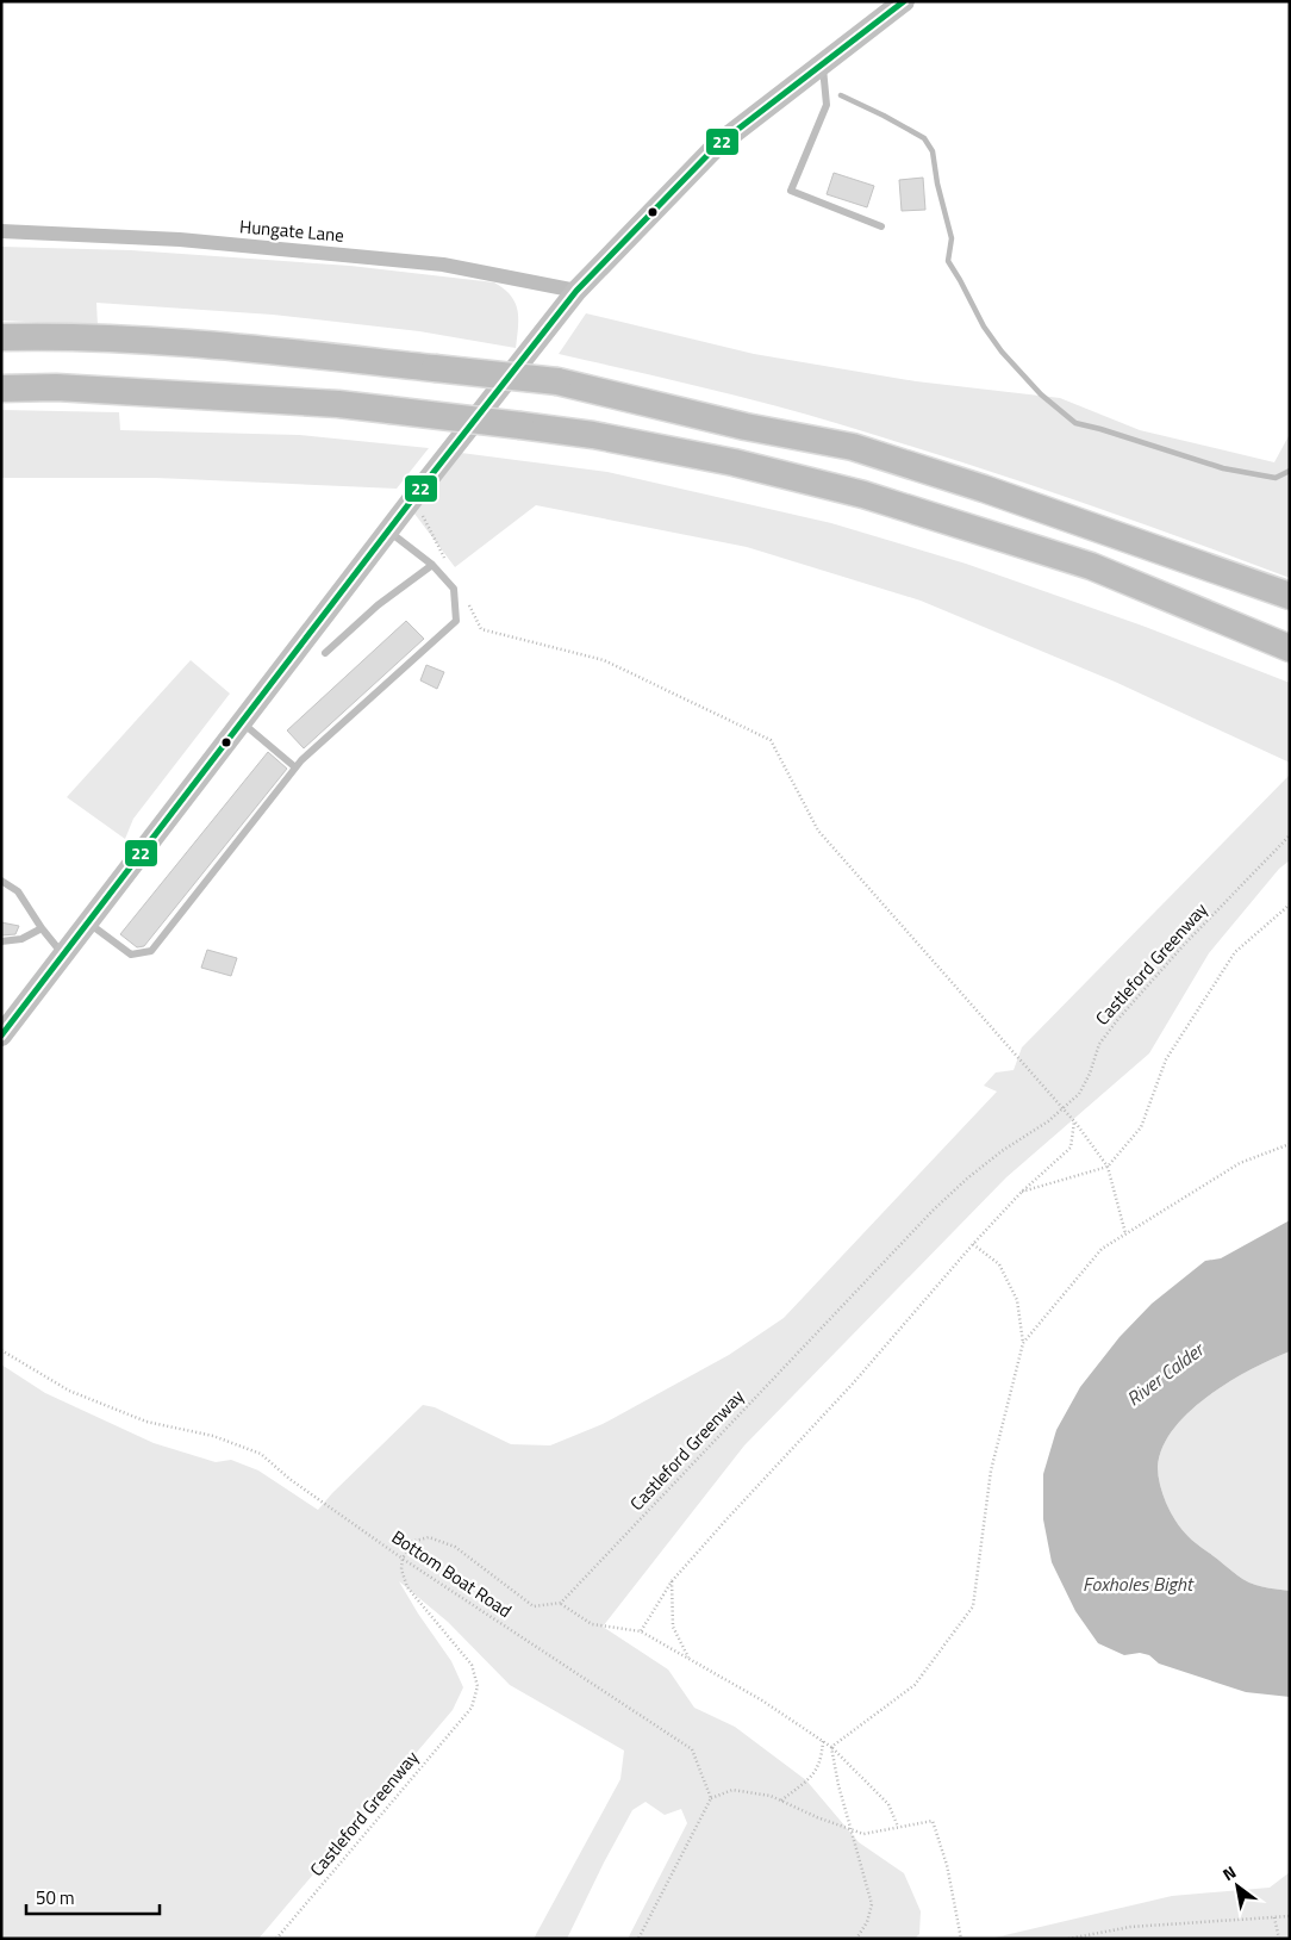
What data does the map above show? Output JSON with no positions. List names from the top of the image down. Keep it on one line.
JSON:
{"streets":{"street":["Hungate Lane"],"path":["Castleford Greenway","Bottom Boat Road"]},"crossings":[["Castleford Greenway","Bottom Boat Road"]],"water":["River Calder","Foxholes Bight"],"lines":["transit line 22"],"scale_bar":"50 m","north":"top left"}
